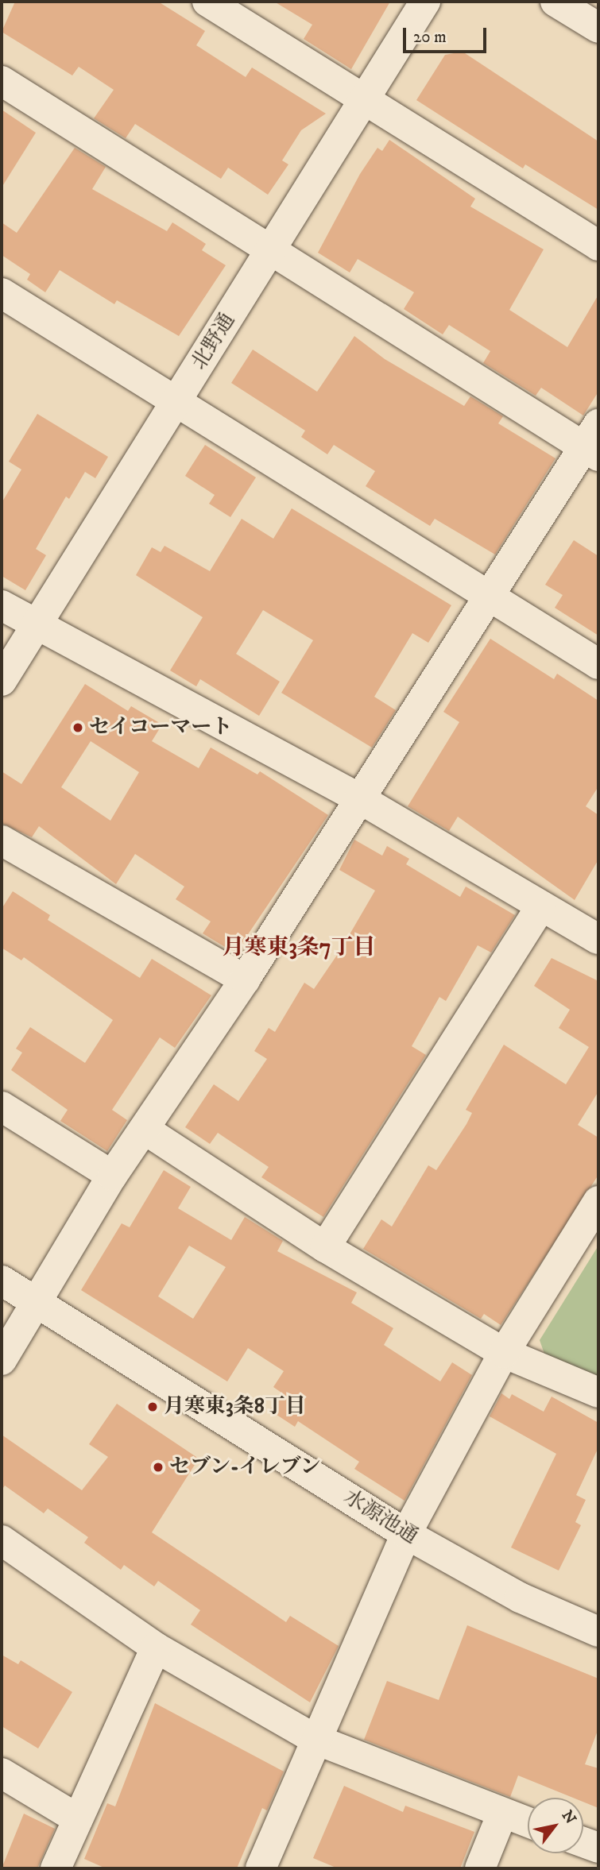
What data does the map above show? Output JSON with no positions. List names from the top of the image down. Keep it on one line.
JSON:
{"streets":{"street":["北野通","水源池通"]},"districts":["月寒東3条7丁目"],"places":["セイコーマート","月寒東3条8丁目","セブン-イレブン"],"scale_bar":"20 m","north":"top right"}
